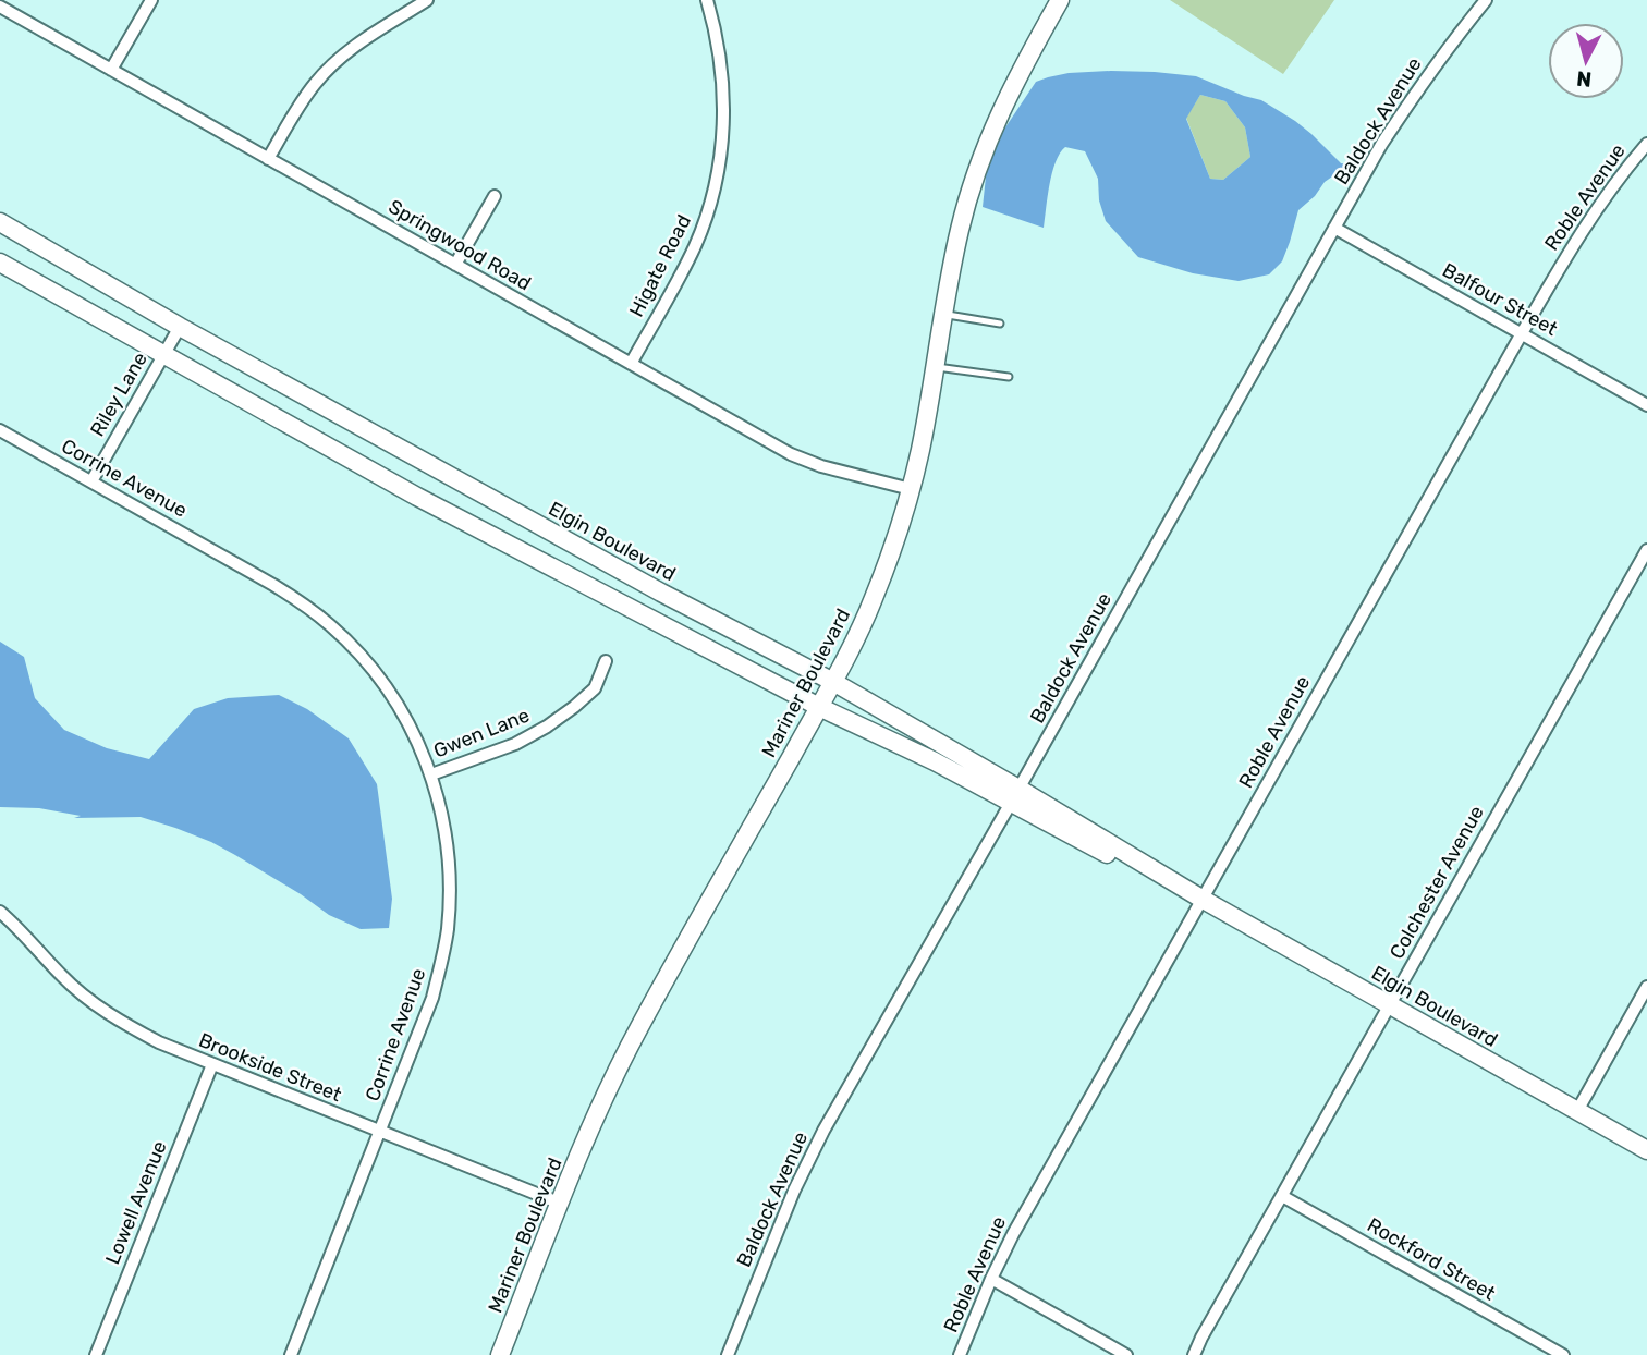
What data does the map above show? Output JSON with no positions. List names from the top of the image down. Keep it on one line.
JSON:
{"streets":{"main road":["Elgin Boulevard","Mariner Boulevard"],"street":["Baldock Avenue","Roble Avenue","Springwood Road","Higate Road","Balfour Street","Riley Lane","Corrine Avenue","Gwen Lane","Colchester Avenue","Brookside Street","Lowell Avenue","Rockford Street"]},"crossings":[["Baldock Avenue","Balfour Street"],["Baldock Avenue","Elgin Boulevard"],["Roble Avenue","Balfour Street"],["Roble Avenue","Elgin Boulevard"],["Springwood Road","Higate Road"],["Springwood Road","Mariner Boulevard"],["Riley Lane","Corrine Avenue"],["Riley Lane","Elgin Boulevard"],["Corrine Avenue","Gwen Lane"],["Corrine Avenue","Brookside Street"],["Elgin Boulevard","Mariner Boulevard"],["Elgin Boulevard","Colchester Avenue"],["Mariner Boulevard","Brookside Street"],["Colchester Avenue","Rockford Street"],["Brookside Street","Lowell Avenue"]],"north":"bottom"}
